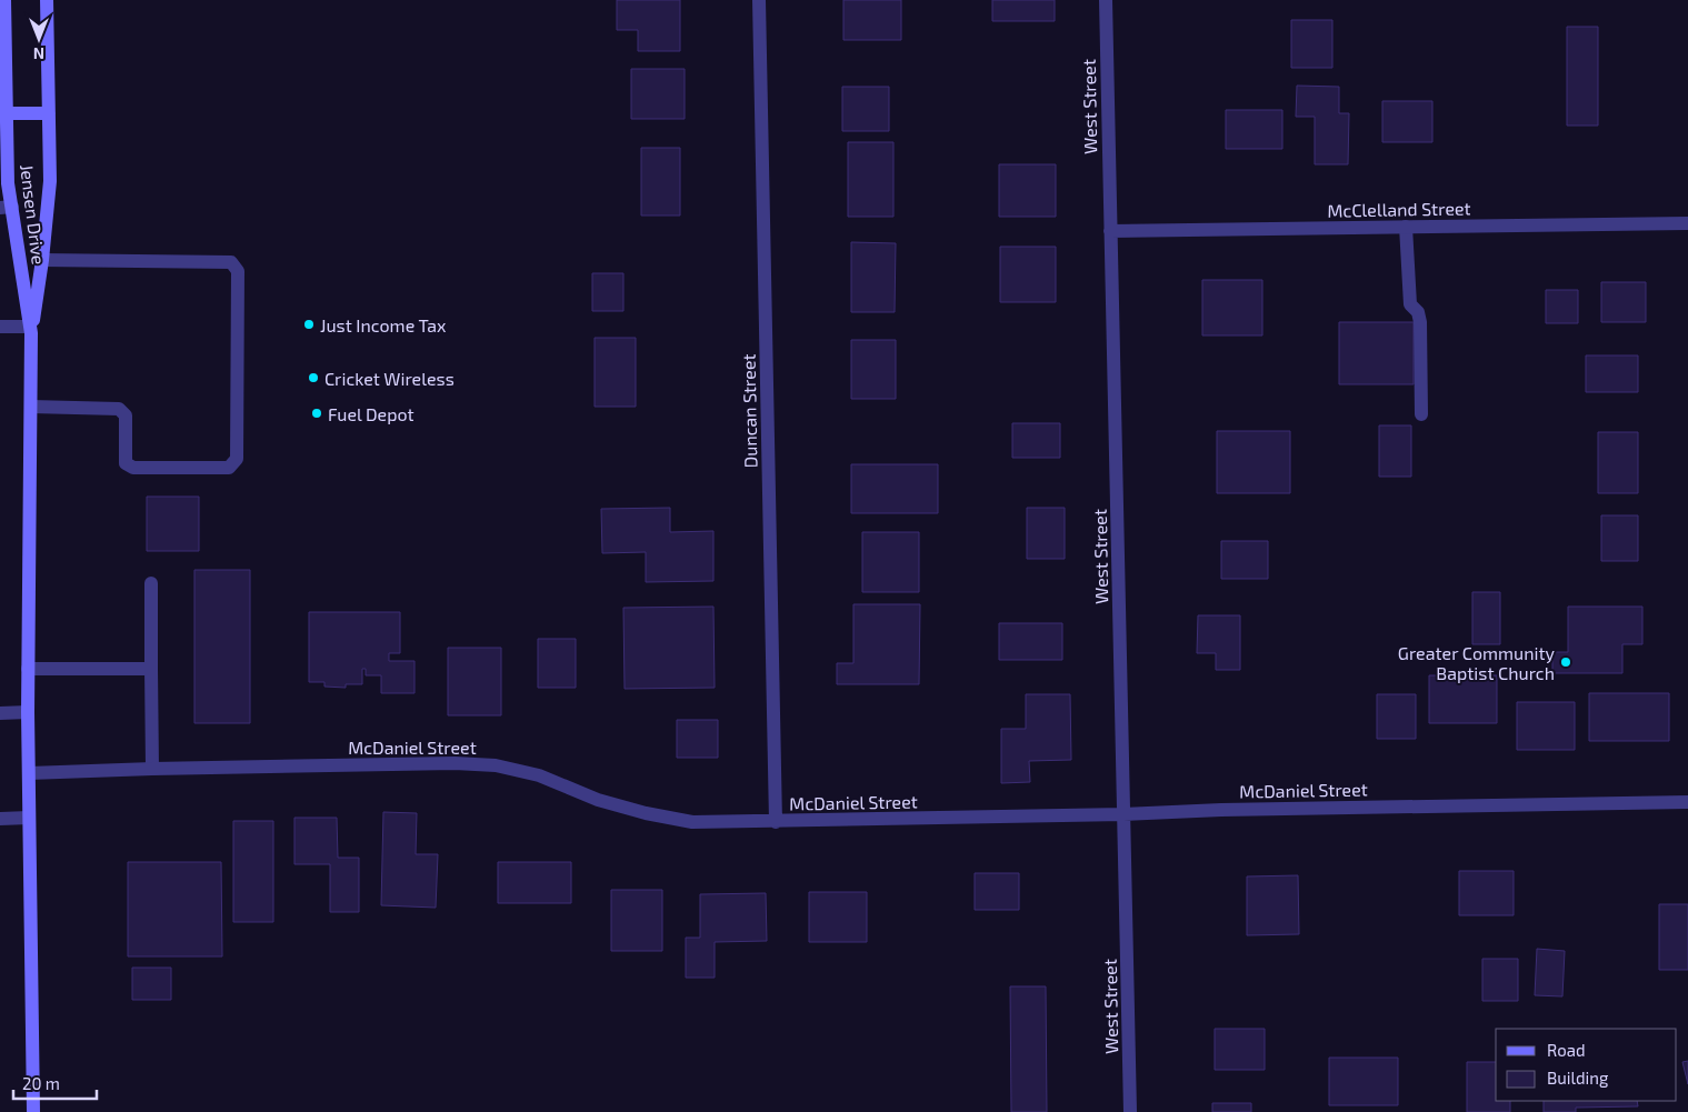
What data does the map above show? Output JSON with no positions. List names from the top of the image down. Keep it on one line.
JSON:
{"streets":{"main road":["Jensen Drive"],"street":["West Street","McClelland Street","Duncan Street","McDaniel Street"]},"crossings":[["West Street","McClelland Street"],["West Street","McDaniel Street"],["Jensen Drive","McDaniel Street"],["Duncan Street","McDaniel Street"]],"places":["Just Income Tax","Cricket Wireless","Fuel Depot","Greater Community Baptist Church"],"legend":["Road","Building"],"scale_bar":"20 m","north":"bottom"}
